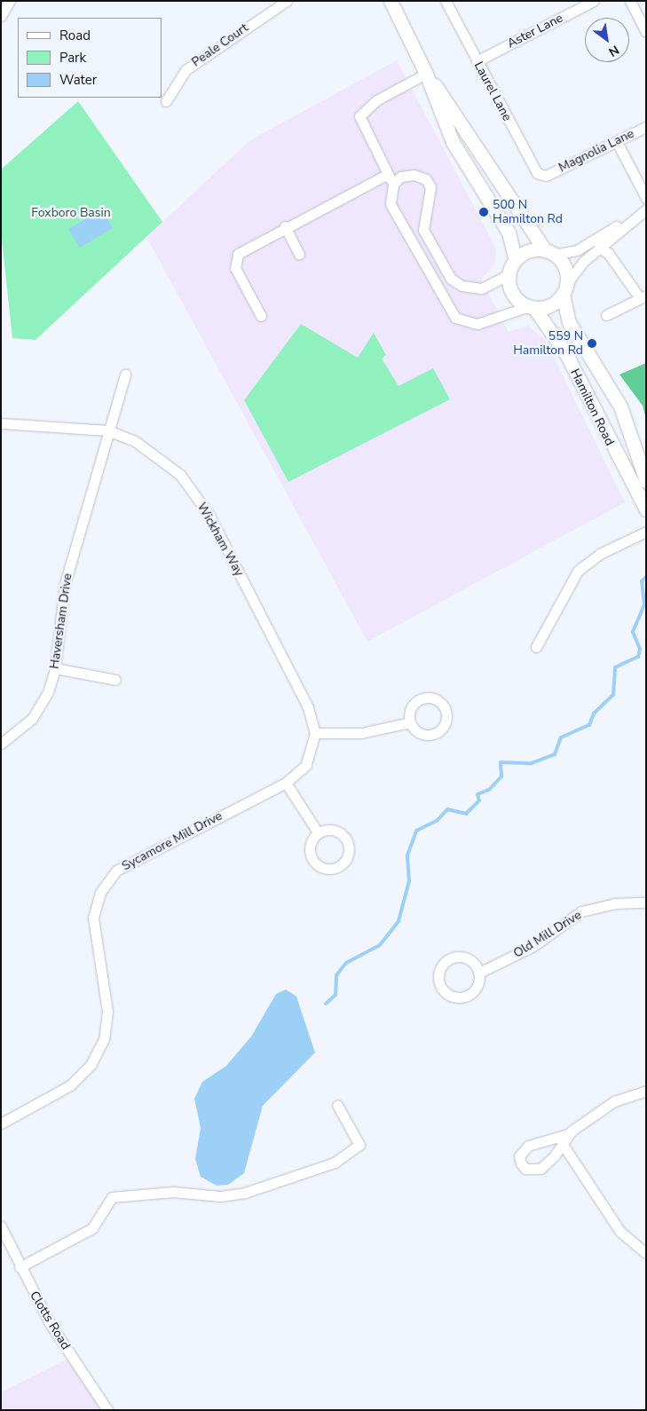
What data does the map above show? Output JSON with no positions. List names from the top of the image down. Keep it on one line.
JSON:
{"streets":{"main road":["Hamilton Road"],"street":["Aster Lane","Peale Court","Laurel Lane","Magnolia Lane","Wickham Way","Haversham Drive","Sycamore Mill Drive","Old Mill Drive","Clotts Road"]},"crossings":[["Aster Lane","Laurel Lane"],["Laurel Lane","Magnolia Lane"],["Wickham Way","Haversham Drive"],["Wickham Way","Sycamore Mill Drive"]],"parks":["Foxboro Basin"],"places":["500 N Hamilton Rd","559 N Hamilton Rd"],"legend":["Road","Park","Water"],"north":"bottom right"}
